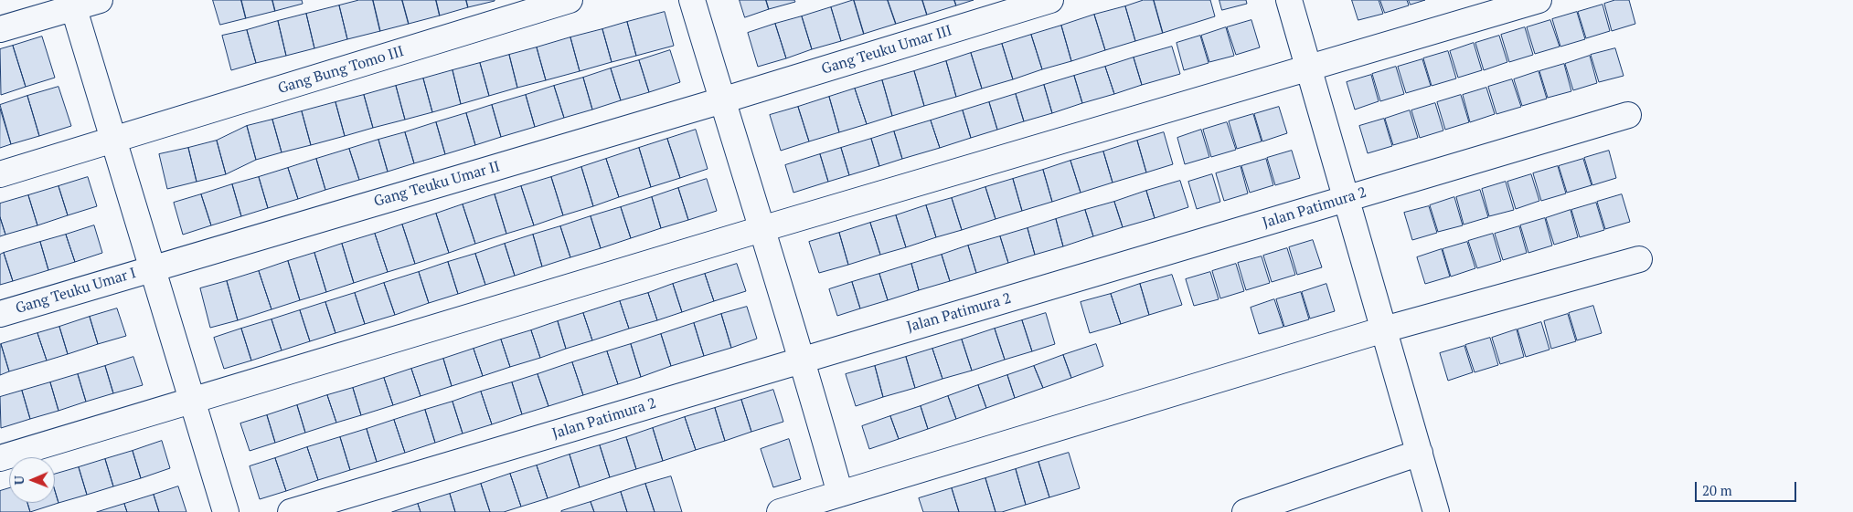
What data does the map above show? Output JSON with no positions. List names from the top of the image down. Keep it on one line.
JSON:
{"streets":{"street":["Gang Teuku Umar III","Gang Bung Tomo III","Gang Teuku Umar II","Jalan Patimura 2","Gang Teuku Umar I"]},"crossings":[["Gang Teuku Umar III","Gang Teuku Umar II"],["Gang Teuku Umar II","Gang Teuku Umar I"]],"scale_bar":"20 m","north":"left"}
